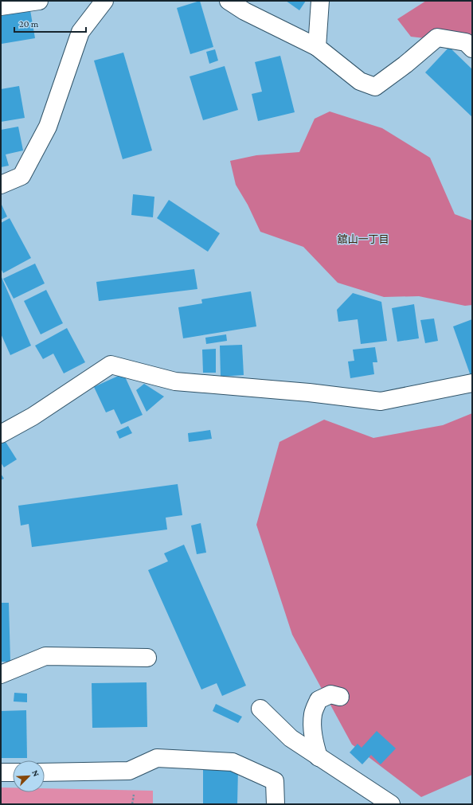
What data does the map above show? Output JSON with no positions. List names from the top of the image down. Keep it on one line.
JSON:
{"districts":["舘山一丁目"],"scale_bar":"20 m","north":"top right"}
